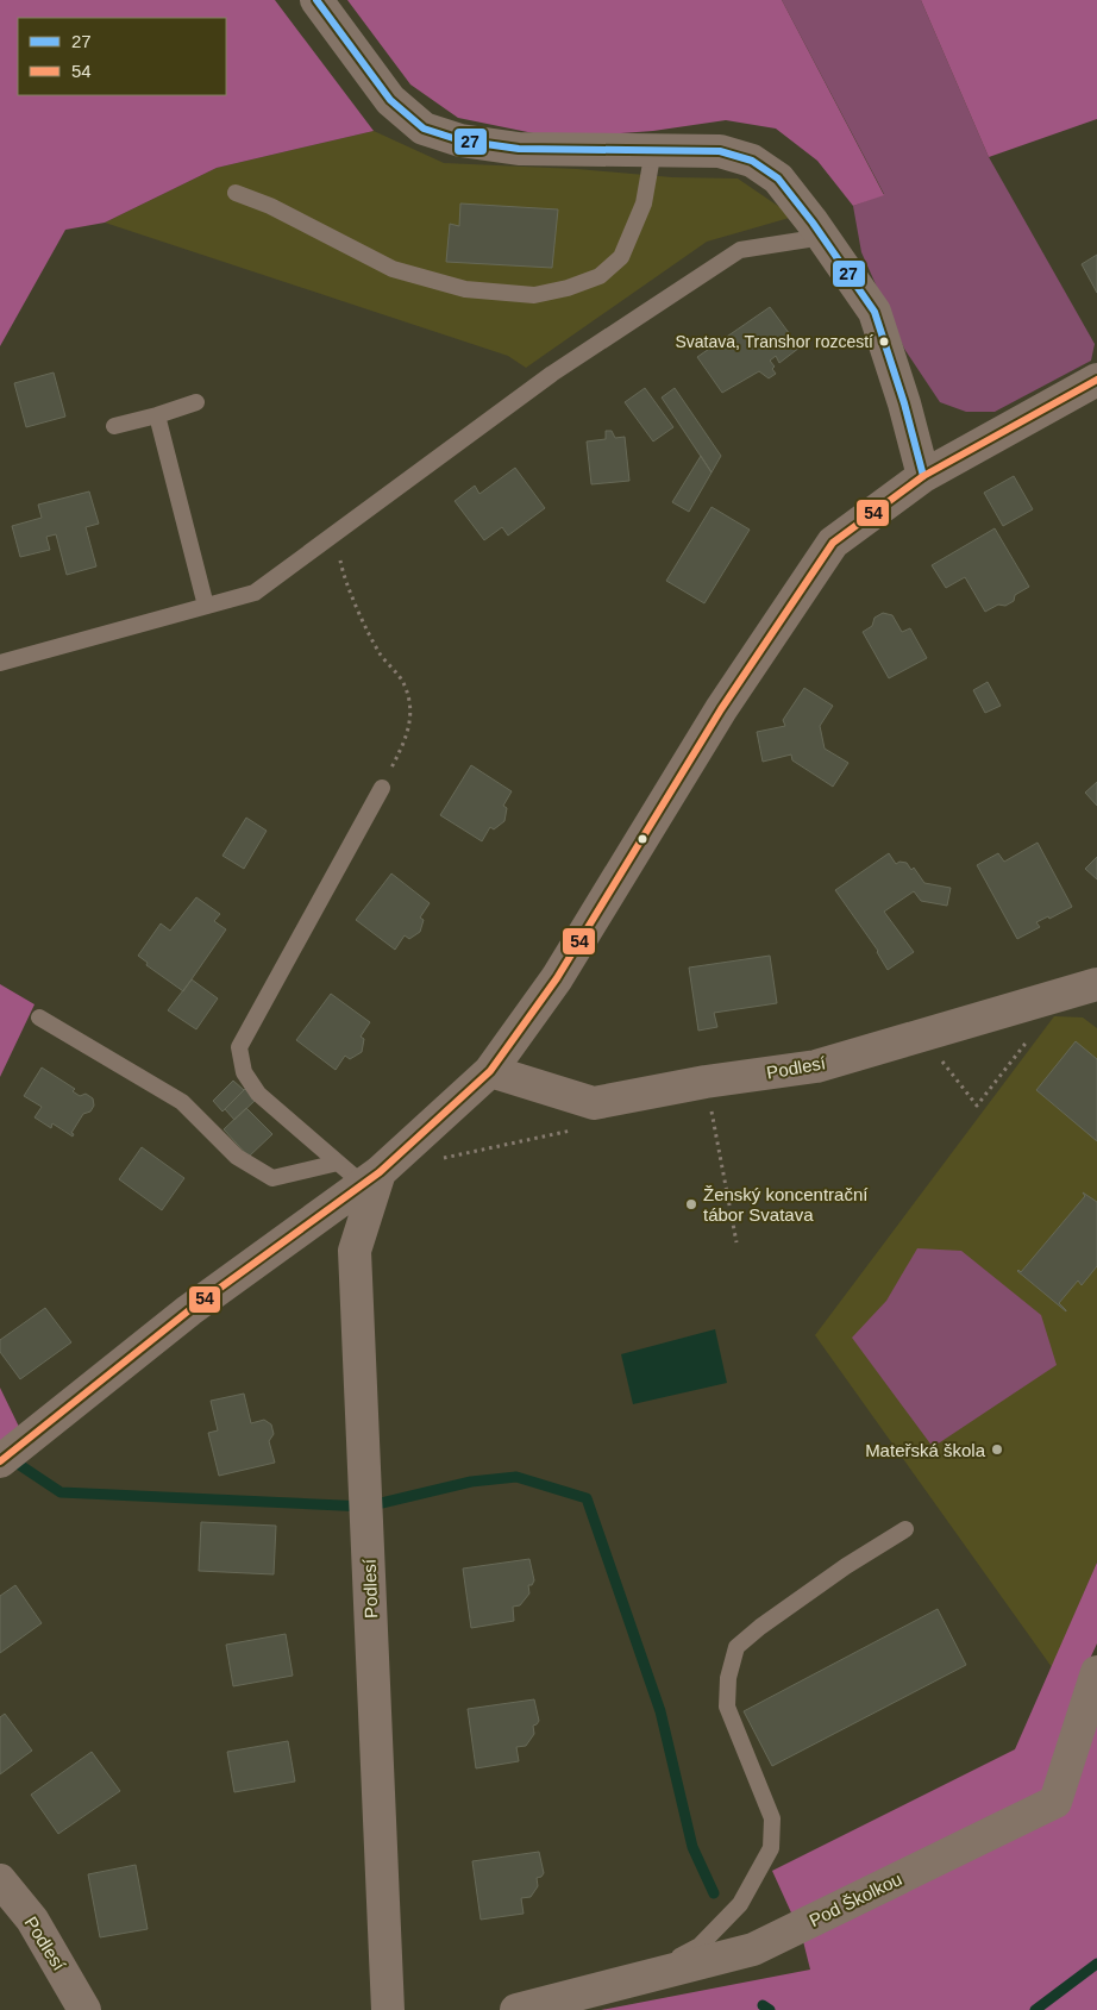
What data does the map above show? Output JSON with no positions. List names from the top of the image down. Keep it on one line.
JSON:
{"streets":{"street":["Podlesí","Pod Školkou"]},"places":["Svatava, Transhor rozcestí","Ženský koncentrační tábor Svatava","Mateřská škola"],"lines":["transit line 27","transit line 54"],"legend":["27","54"]}
